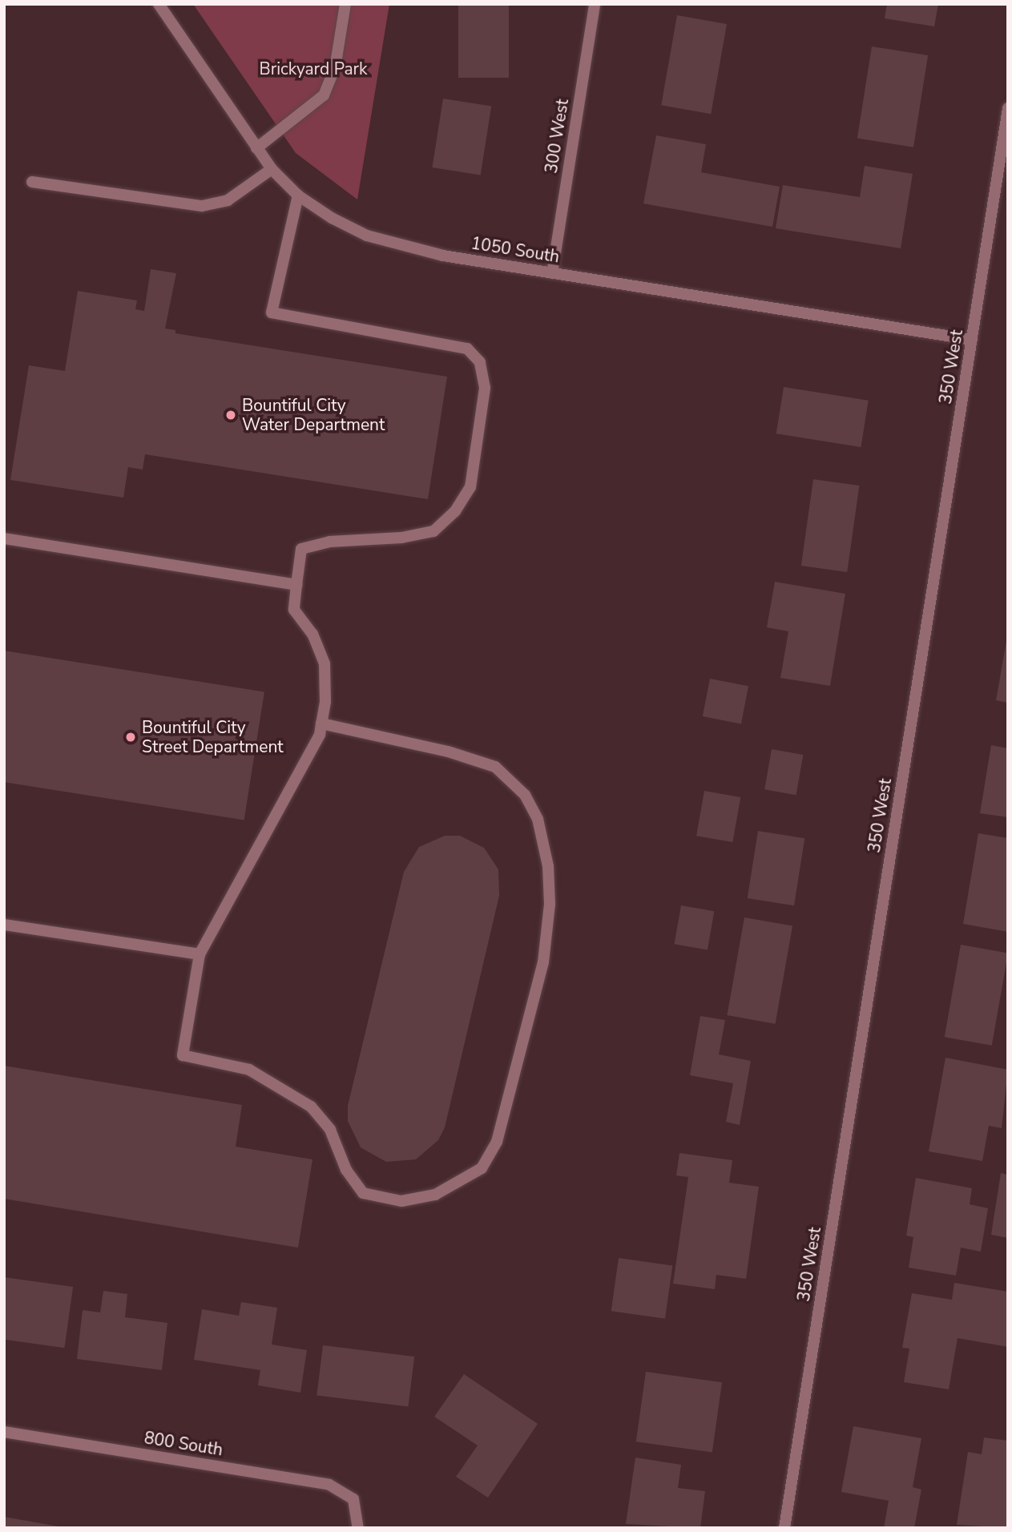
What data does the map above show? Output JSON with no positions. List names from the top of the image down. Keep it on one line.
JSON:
{"streets":{"street":["300 West","1050 South","350 West","800 South"]},"crossings":[["300 West","1050 South"],["1050 South","350 West"]],"parks":["Brickyard Park"],"places":["Bountiful City Water Department","Bountiful City Street Department"]}
